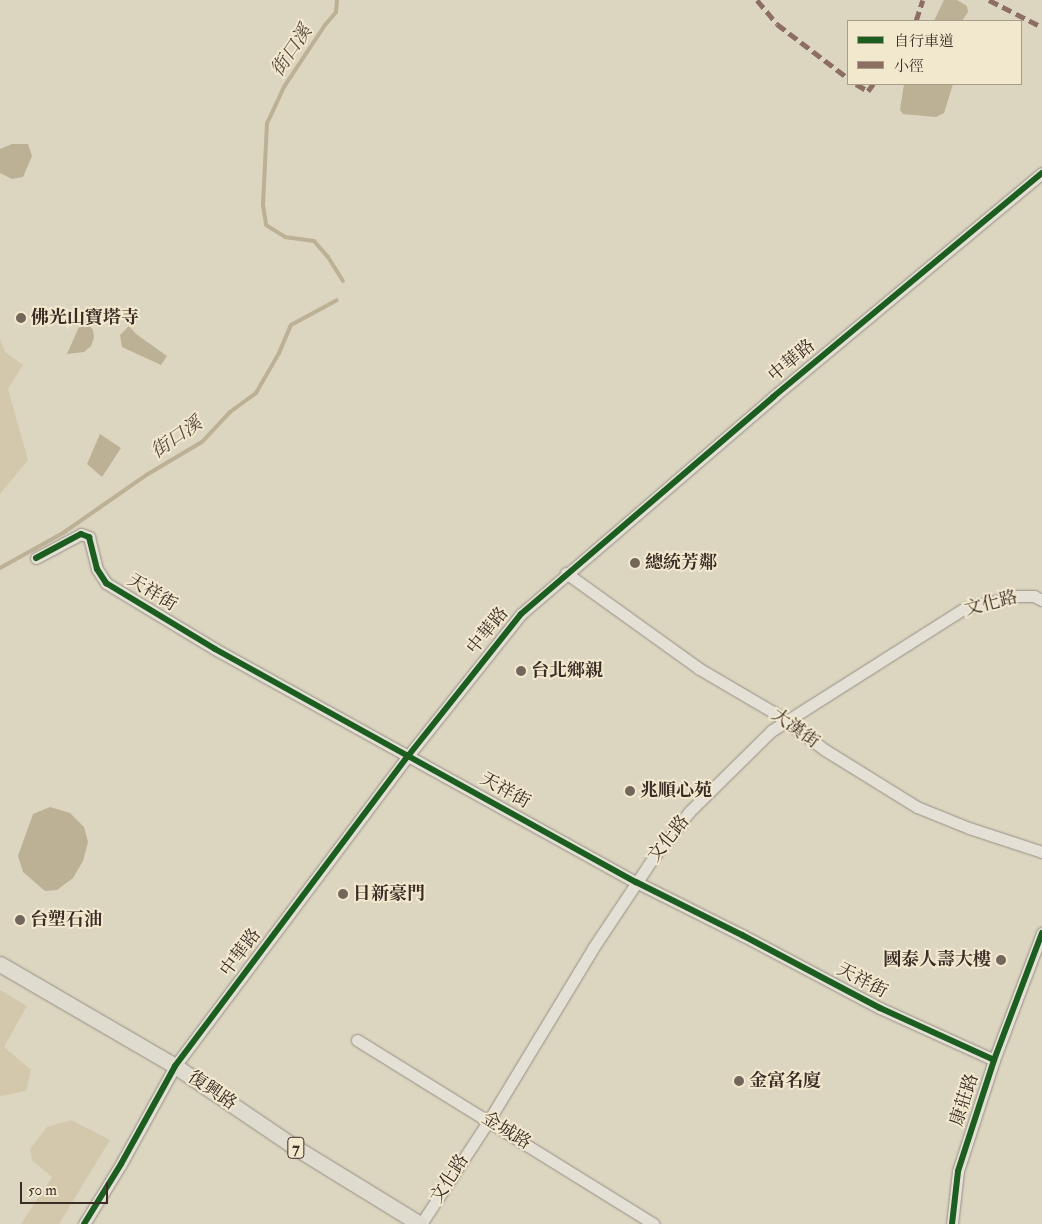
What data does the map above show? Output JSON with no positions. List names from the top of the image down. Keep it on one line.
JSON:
{"streets":{"main road":["復興路","7"],"street":["中華路","天祥街","文化路","大漢街","康莊路","金城路"]},"crossings":[["中華路","天祥街"],["中華路","大漢街"],["中華路","復興路"],["天祥街","文化路"],["天祥街","康莊路"],["文化路","大漢街"],["文化路","復興路"],["文化路","金城路"]],"water":["街口溪"],"places":["佛光山寶塔寺","總統芳鄰","台北鄉親","兆順心苑","日新豪門","台塑石油","國泰人壽大樓","金富名廈"],"legend":["自行車道","小徑"],"scale_bar":"50 m"}
